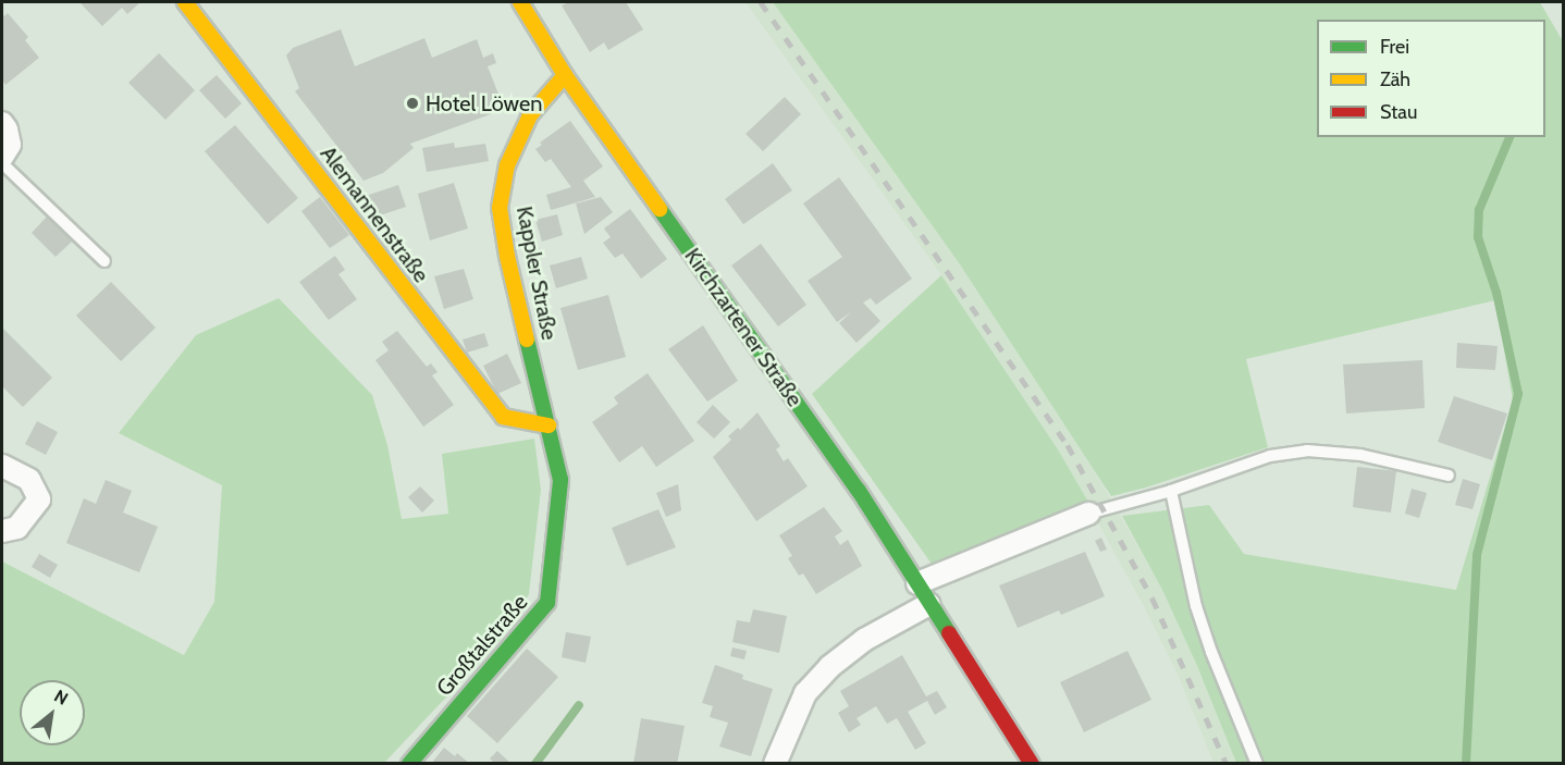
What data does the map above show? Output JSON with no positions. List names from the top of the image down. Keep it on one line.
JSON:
{"streets":{"street":["Alemannenstraße","Kappler Straße","Kirchzartener Straße","Großtalstraße"]},"crossings":[["Alemannenstraße","Kappler Straße"],["Alemannenstraße","Großtalstraße"],["Kappler Straße","Kirchzartener Straße"],["Kappler Straße","Großtalstraße"]],"places":["Hotel Löwen"],"legend":["Frei","Zäh","Stau"],"north":"top right"}
